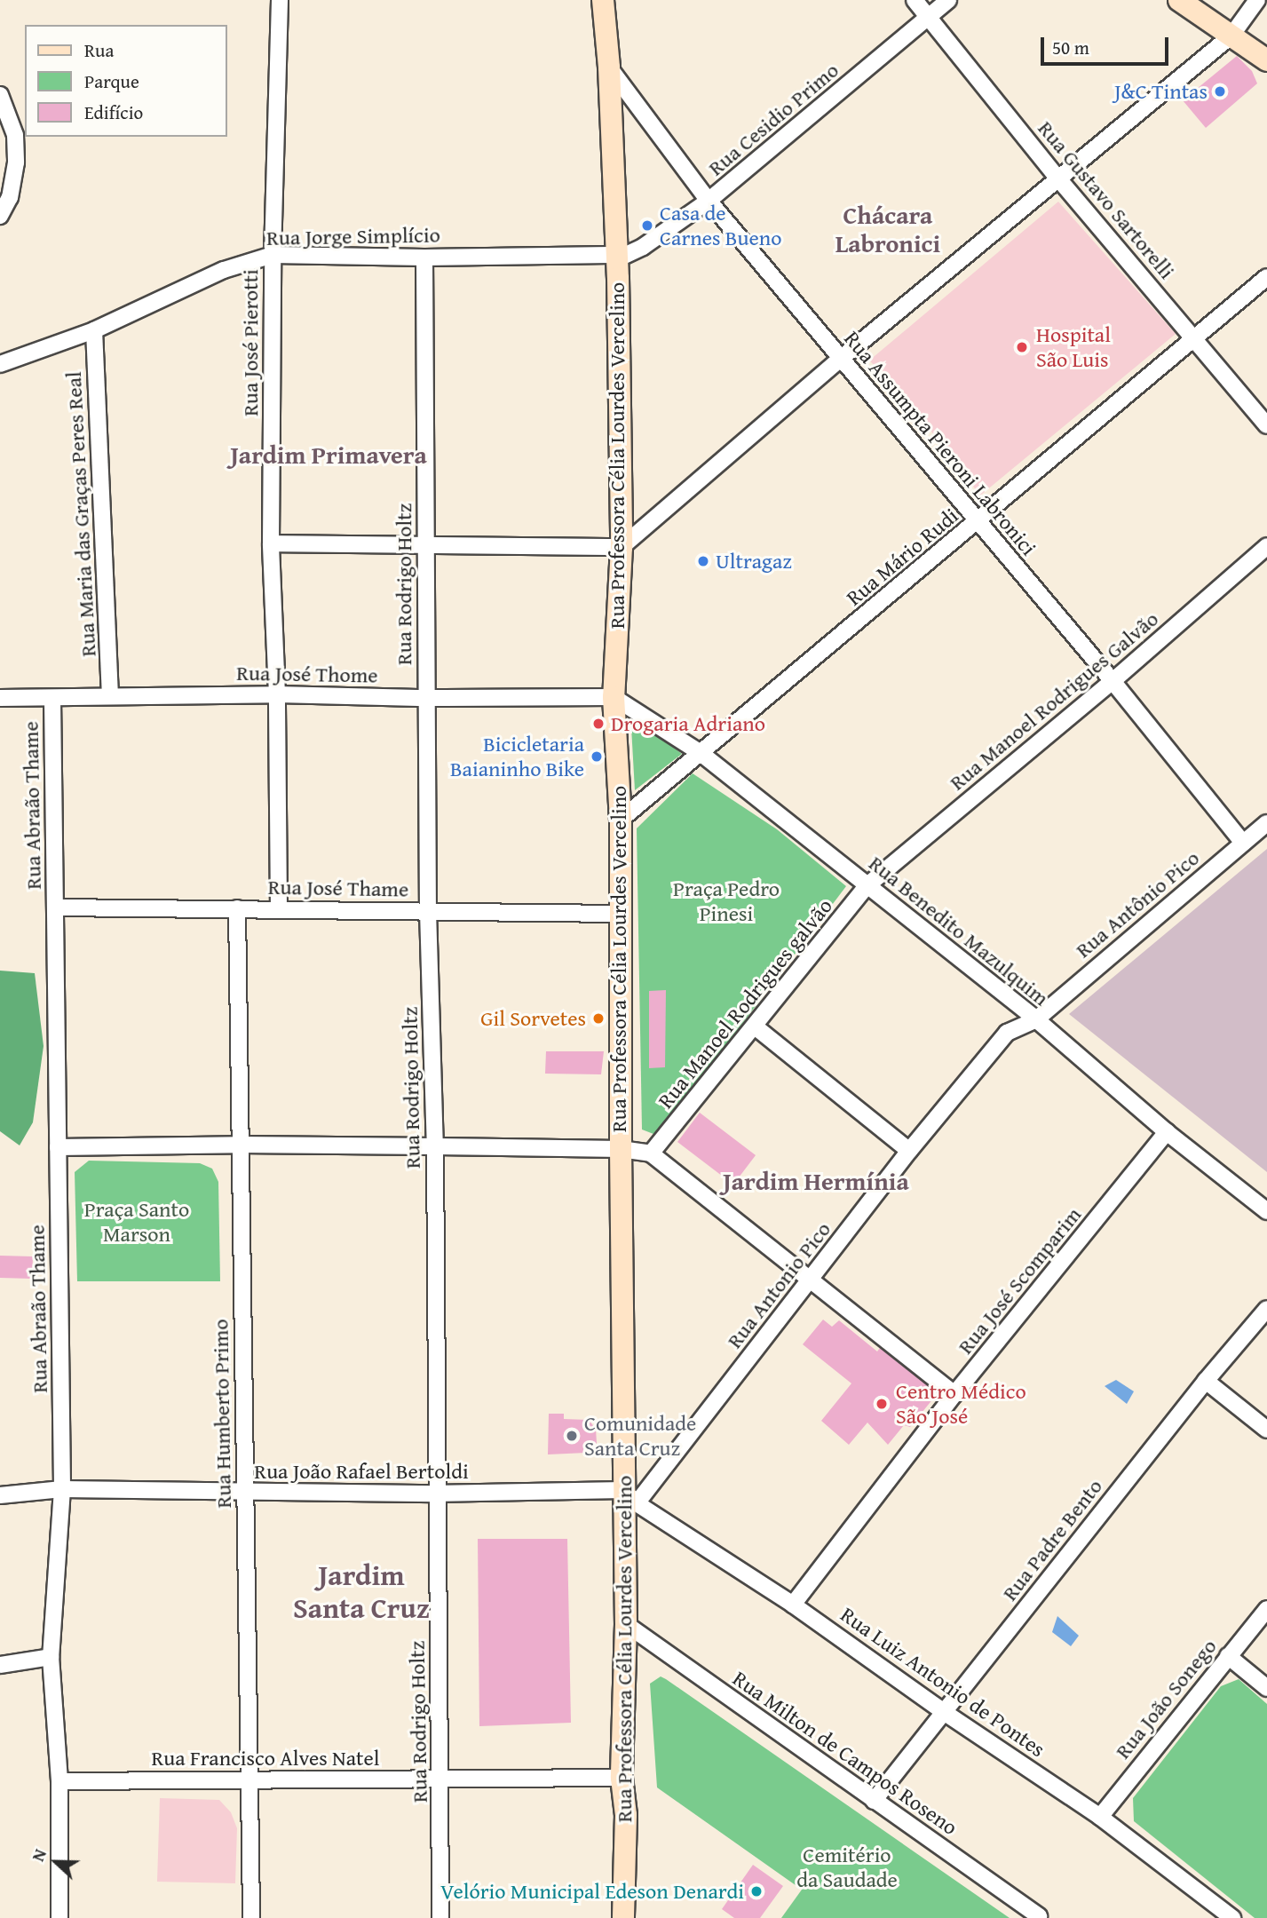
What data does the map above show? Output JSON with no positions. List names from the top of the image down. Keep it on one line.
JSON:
{"streets":{"main road":["Rua Professora Célia Lourdes Vercelino"],"street":["Rua Cesidio Primo","Rua Gustavo Sartorelli","Rua Jorge Simplício","Rua José Pierotti","Rua Assumpta Pieroni Labronici","Rua Maria das Graças Peres Real","Rua Mário Rudi","Rua Rodrigo Holtz","Rua José Thome","Rua Manoel Rodrigues Galvão","Rua Abraão Thame","Rua José Thame","Rua Antônio Pico","Rua Benedito Mazulquim","Rua Manoel Rodrigues galvão","Rua José Scomparim","Rua Antonio Pico","Rua Humberto Primo","Rua João Rafael Bertoldi","Rua Padre Bento","Rua Luiz Antonio de Pontes","Rua João Sonego","Rua Milton de Campos Roseno","Rua Francisco Alves Natel"]},"crossings":[["Rua Cesidio Primo","Rua Gustavo Sartorelli"],["Rua Cesidio Primo","Rua Jorge Simplício"],["Rua Cesidio Primo","Rua Assumpta Pieroni Labronici"],["Rua Cesidio Primo","Rua Professora Célia Lourdes Vercelino"],["Rua Gustavo Sartorelli","Rua Mário Rudi"],["Rua Jorge Simplício","Rua José Pierotti"],["Rua Jorge Simplício","Rua Professora Célia Lourdes Vercelino"],["Rua Jorge Simplício","Rua Maria das Graças Peres Real"],["Rua Jorge Simplício","Rua Rodrigo Holtz"],["Rua José Pierotti","Rua José Thome"],["Rua José Pierotti","Rua José Thame"],["Rua Assumpta Pieroni Labronici","Rua Professora Célia Lourdes Vercelino"],["Rua Assumpta Pieroni Labronici","Rua Mário Rudi"],["Rua Assumpta Pieroni Labronici","Rua Manoel Rodrigues Galvão"],["Rua Assumpta Pieroni Labronici","Rua Antônio Pico"],["Rua Professora Célia Lourdes Vercelino","Rua Mário Rudi"],["Rua Professora Célia Lourdes Vercelino","Rua José Thome"],["Rua Professora Célia Lourdes Vercelino","Rua José Thame"],["Rua Professora Célia Lourdes Vercelino","Rua Benedito Mazulquim"],["Rua Professora Célia Lourdes Vercelino","Rua Antonio Pico"],["Rua Professora Célia Lourdes Vercelino","Rua João Rafael Bertoldi"],["Rua Professora Célia Lourdes Vercelino","Rua Luiz Antonio de Pontes"],["Rua Professora Célia Lourdes Vercelino","Rua Milton de Campos Roseno"],["Rua Professora Célia Lourdes Vercelino","Rua Francisco Alves Natel"],["Rua Maria das Graças Peres Real","Rua José Thome"],["Rua Mário Rudi","Rua Benedito Mazulquim"],["Rua Rodrigo Holtz","Rua José Thome"],["Rua Rodrigo Holtz","Rua José Thame"],["Rua Rodrigo Holtz","Rua João Rafael Bertoldi"],["Rua Rodrigo Holtz","Rua Francisco Alves Natel"],["Rua José Thome","Rua Abraão Thame"],["Rua José Thome","Rua Benedito Mazulquim"],["Rua Manoel Rodrigues Galvão","Rua Benedito Mazulquim"],["Rua Manoel Rodrigues Galvão","Rua Manoel Rodrigues galvão"],["Rua Abraão Thame","Rua José Thame"],["Rua Abraão Thame","Rua João Rafael Bertoldi"],["Rua Abraão Thame","Rua Francisco Alves Natel"],["Rua José Thame","Rua Humberto Primo"],["Rua Antônio Pico","Rua Benedito Mazulquim"],["Rua Antônio Pico","Rua Antonio Pico"],["Rua Benedito Mazulquim","Rua Manoel Rodrigues galvão"],["Rua Benedito Mazulquim","Rua José Scomparim"],["Rua Benedito Mazulquim","Rua Antonio Pico"],["Rua José Scomparim","Rua Luiz Antonio de Pontes"],["Rua Antonio Pico","Rua João Rafael Bertoldi"],["Rua Antonio Pico","Rua Luiz Antonio de Pontes"],["Rua Humberto Primo","Rua João Rafael Bertoldi"],["Rua Humberto Primo","Rua Francisco Alves Natel"],["Rua João Rafael Bertoldi","Rua Luiz Antonio de Pontes"],["Rua Padre Bento","Rua Luiz Antonio de Pontes"],["Rua Padre Bento","Rua Milton de Campos Roseno"],["Rua Luiz Antonio de Pontes","Rua João Sonego"]],"districts":["Chácara Labronici","Jardim Primavera","Jardim Hermínia","Jardim Santa Cruz"],"parks":["Praça Pedro Pinesi","Praça Santo Marson","Cemitério da Saudade"],"places":["J&C Tintas","Casa de Carnes Bueno","Hospital São Luis","Ultragaz","Drogaria Adriano","Bicicletaria Baianinho Bike","Gil Sorvetes","Centro Médico São José","Comunidade Santa Cruz","Velório Municipal Edeson Denardi"],"legend":["Rua","Parque","Edifício"],"scale_bar":"50 m","north":"left"}
